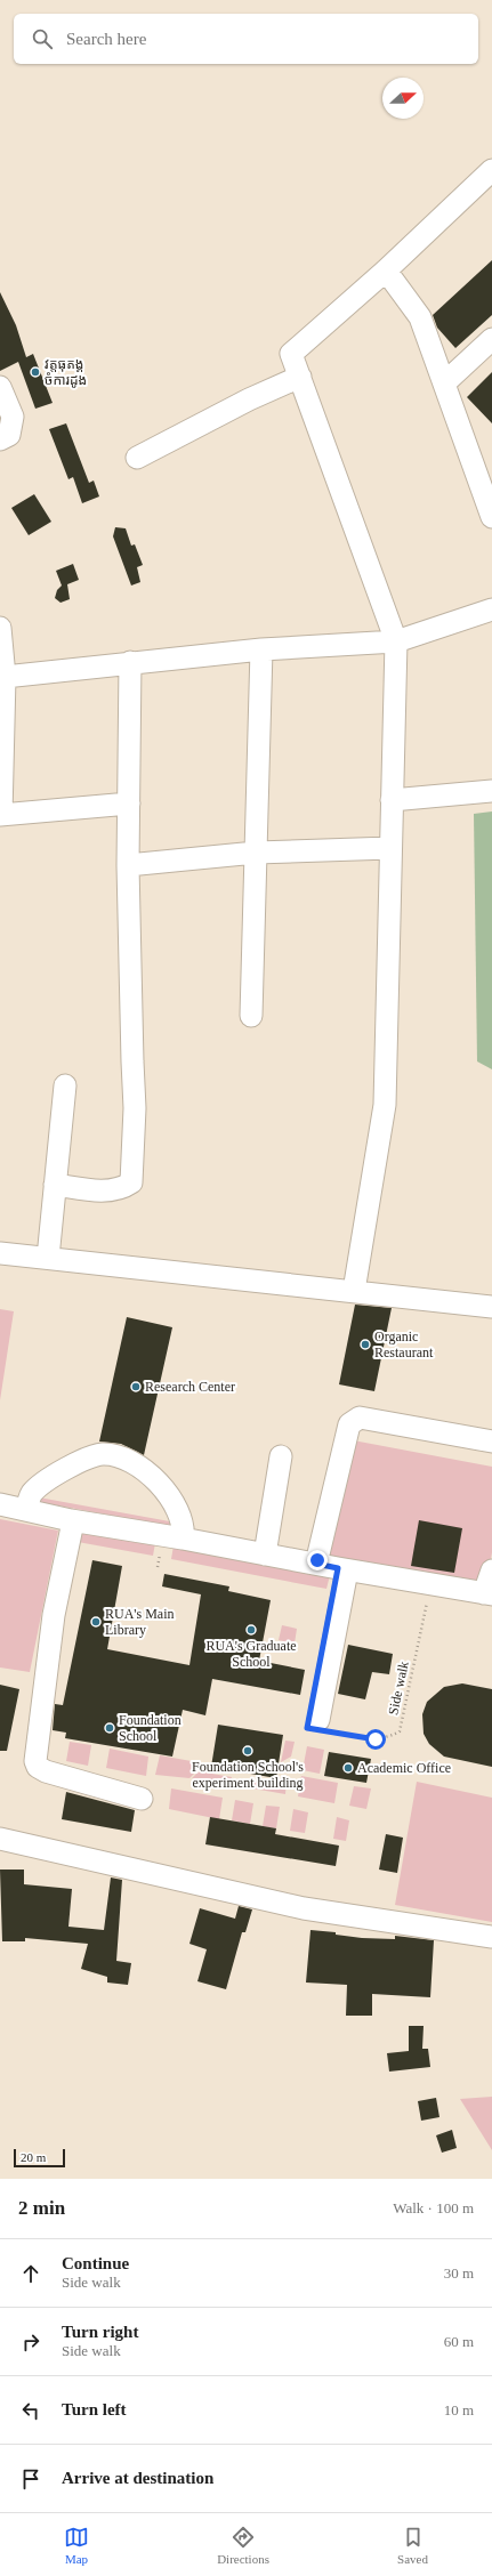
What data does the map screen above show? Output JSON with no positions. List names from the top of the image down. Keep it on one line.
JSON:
{"streets":{"path":["Side walk"]},"places":["វត្តធុតង្គ ចំការដូង","Organic Restaurant","Research Center","RUA's Main Library","RUA's Graduate School","Foundation School","Foundation School's experiment building","Academic Office"],"scale_bar":"20 m","north":"right","page":{"search":"Search here","scale":"20 m","heading":["2 min","Walk · 100 m"],"list":[["Continue","Side walk","30 m"],["Turn right","Side walk","60 m"],["Turn left","10 m"],"Arrive at destination"],"nav":["Map","Directions","Saved"]}}
